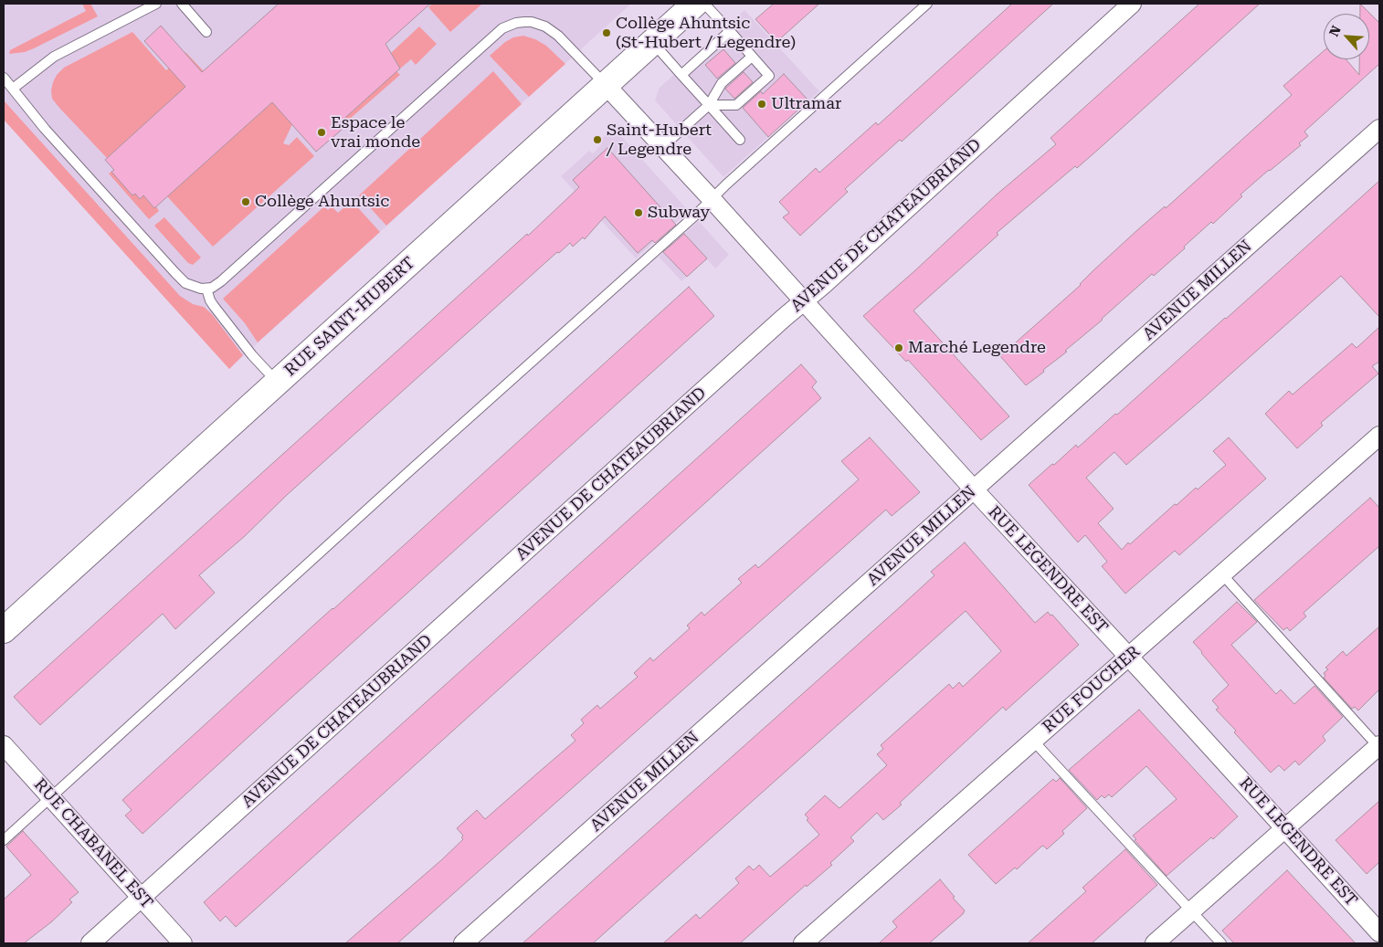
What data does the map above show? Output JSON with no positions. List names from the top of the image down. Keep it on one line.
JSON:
{"streets":{"main road":["RUE SAINT-HUBERT"],"street":["AVENUE DE CHATEAUBRIAND","AVENUE MILLEN","RUE LEGENDRE EST","RUE FOUCHER","RUE CHABANEL EST"]},"crossings":[["AVENUE DE CHATEAUBRIAND","RUE LEGENDRE EST"],["AVENUE DE CHATEAUBRIAND","RUE CHABANEL EST"],["AVENUE MILLEN","RUE LEGENDRE EST"],["RUE SAINT-HUBERT","RUE LEGENDRE EST"],["RUE LEGENDRE EST","RUE FOUCHER"]],"places":["Collège Ahuntsic (St-Hubert / Legendre)","Ultramar","Espace le vrai monde","Saint-Hubert / Legendre","Collège Ahuntsic","Subway","Marché Legendre"],"north":"top left"}
